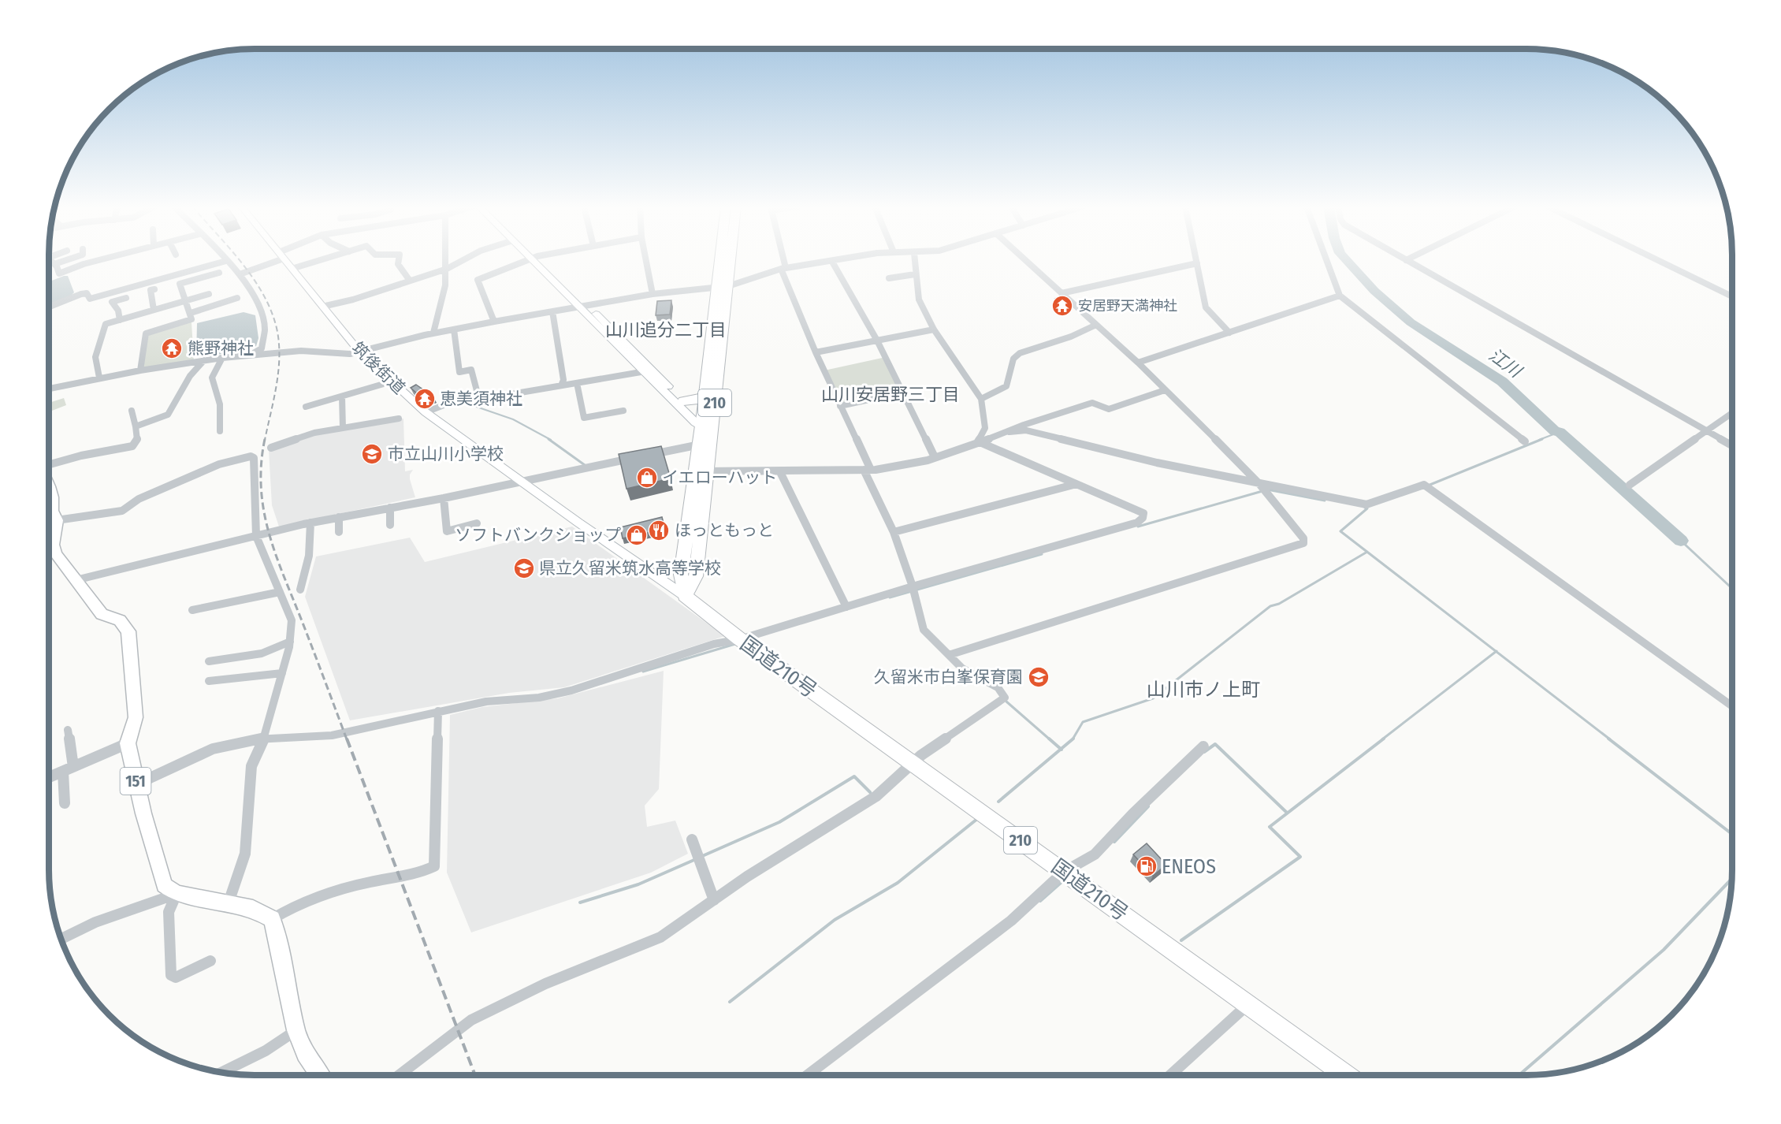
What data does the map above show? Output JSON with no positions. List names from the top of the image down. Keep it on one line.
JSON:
{"streets":{"highway":["210","国道210号"],"main road":["151"],"street":["筑後街道"]},"crossings":[["筑後街道","210"],["筑後街道","国道210号"],["210","国道210号"]],"districts":["山川追分二丁目","山川安居野三丁目","山川市ノ上町"],"water":["江川"],"places":{"temple":["安居野天満神社","熊野神社","恵美須神社"],"school or university":["市立山川小学校","県立久留米筑水高等学校","久留米市白峯保育園"],"shop":["イエローハット","ソフトバンクショップ"],"restaurant":["ほっともっと"],"fuel station":["ENEOS"]}}
